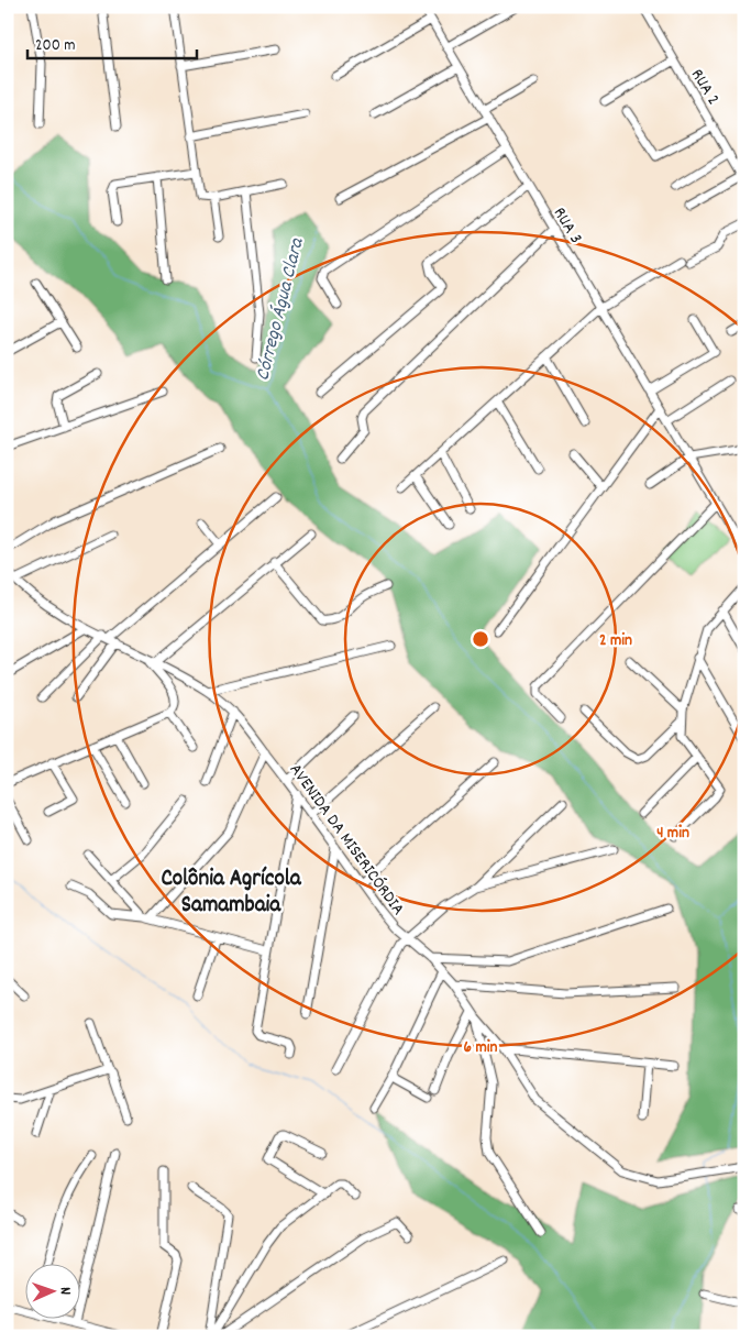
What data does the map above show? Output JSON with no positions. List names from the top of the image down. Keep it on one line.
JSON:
{"streets":{"street":["RUA 2","RUA 3","AVENIDA DA MISERICÓRDIA"]},"districts":["Colônia Agrícola Samambaia"],"water":["Córrego Água Clara"],"scale_bar":"200 m","north":"right","rings":["2 min","4 min","6 min"]}
